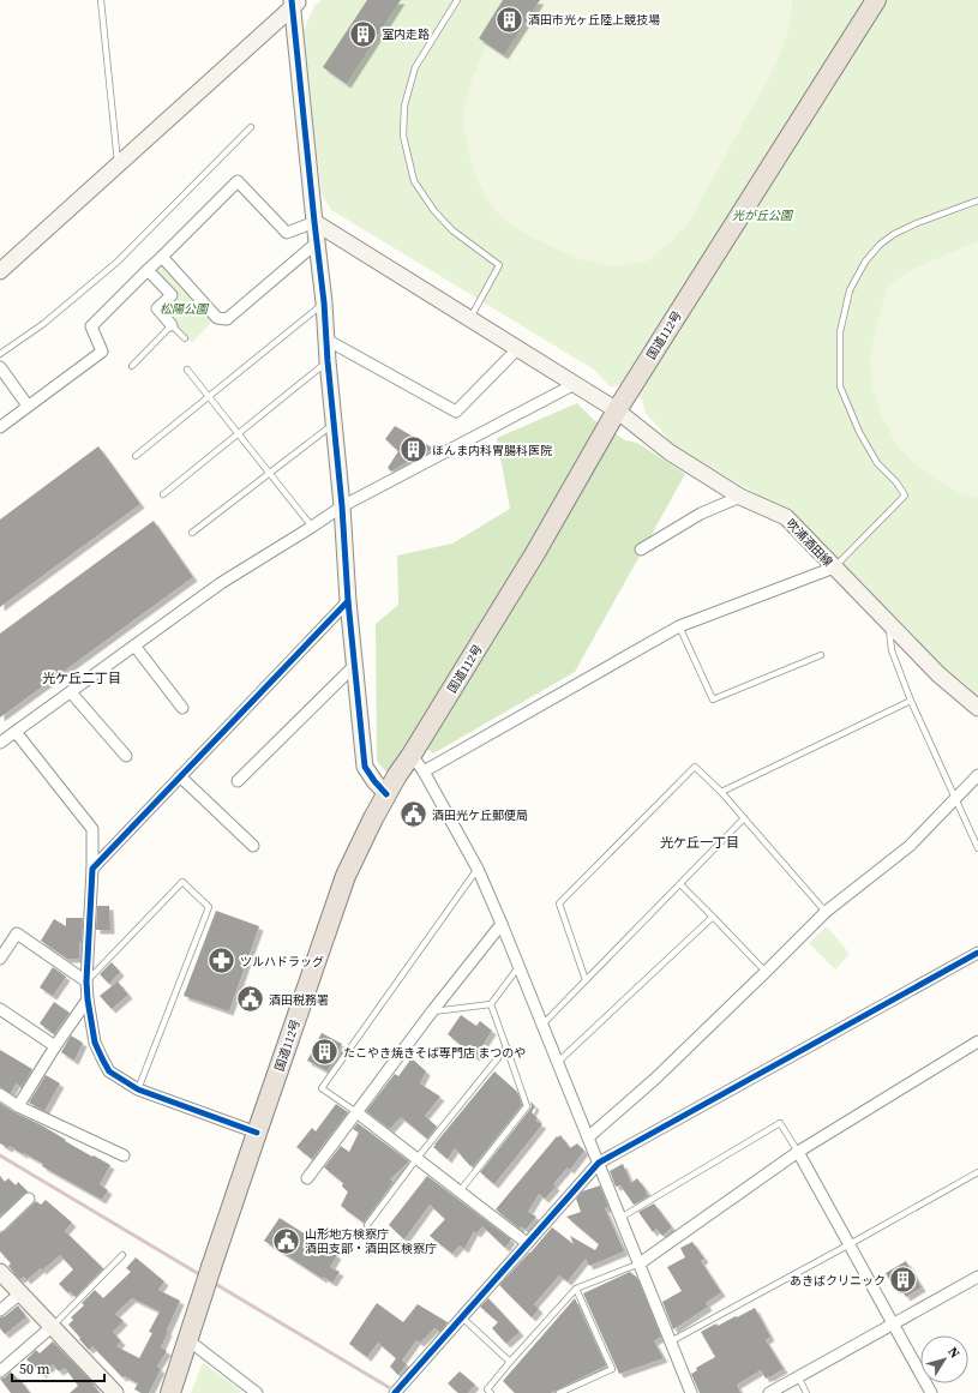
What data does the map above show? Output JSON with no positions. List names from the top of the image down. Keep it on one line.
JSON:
{"streets":{"highway":["国道112号"],"street":["吹浦酒田線"]},"crossings":[["国道112号","吹浦酒田線"]],"districts":["光ケ丘二丁目","光ケ丘一丁目"],"parks":["光が丘公園","松陽公園"],"places":{"building":["酒田市光ヶ丘陸上競技場","室内走路","ほんま内科胃腸科医院","たこやき焼きそば専門店 まつのや","あきばクリニック"],"public building":["酒田光ケ丘郵便局","酒田税務署","山形地方検察庁 酒田支部・酒田区検察庁"],"pharmacy":["ツルハドラッグ"]},"scale_bar":"50 m","north":"top right"}
